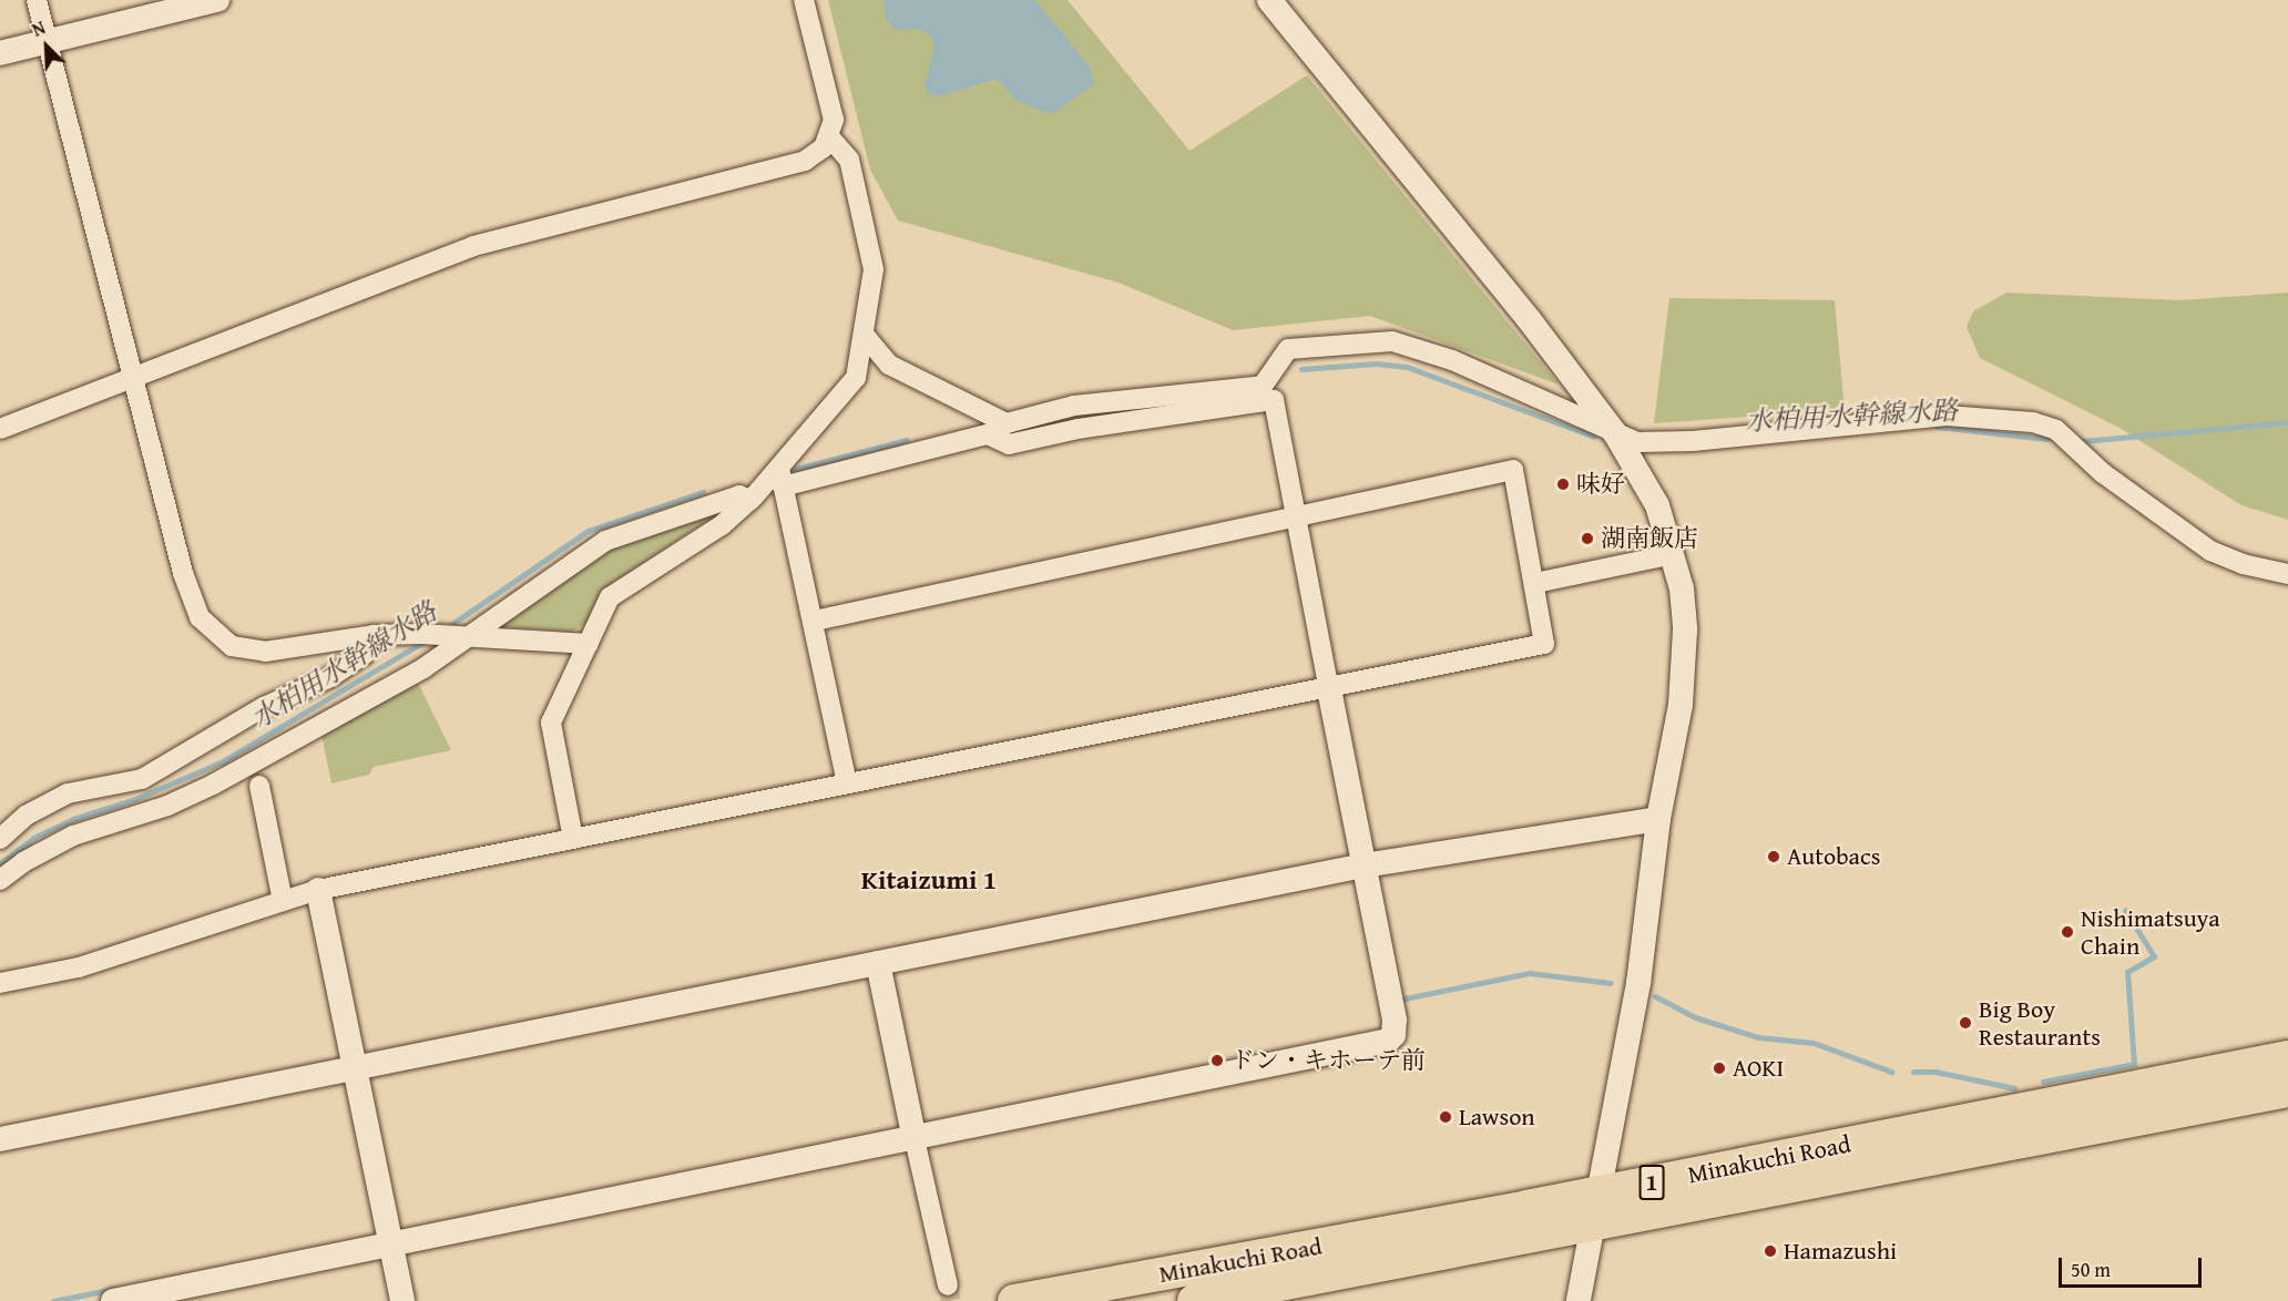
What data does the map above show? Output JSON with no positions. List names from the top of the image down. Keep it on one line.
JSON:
{"streets":{"highway":["Minakuchi Road","1"]},"districts":["Kitaizumi 1"],"water":["水柏用水幹線水路"],"places":["味好","湖南飯店","Autobacs","Nishimatsuya Chain","Big Boy Restaurants","ドン・キホーテ前","AOKI","Lawson","Hamazushi"],"scale_bar":"50 m","north":"top left"}
